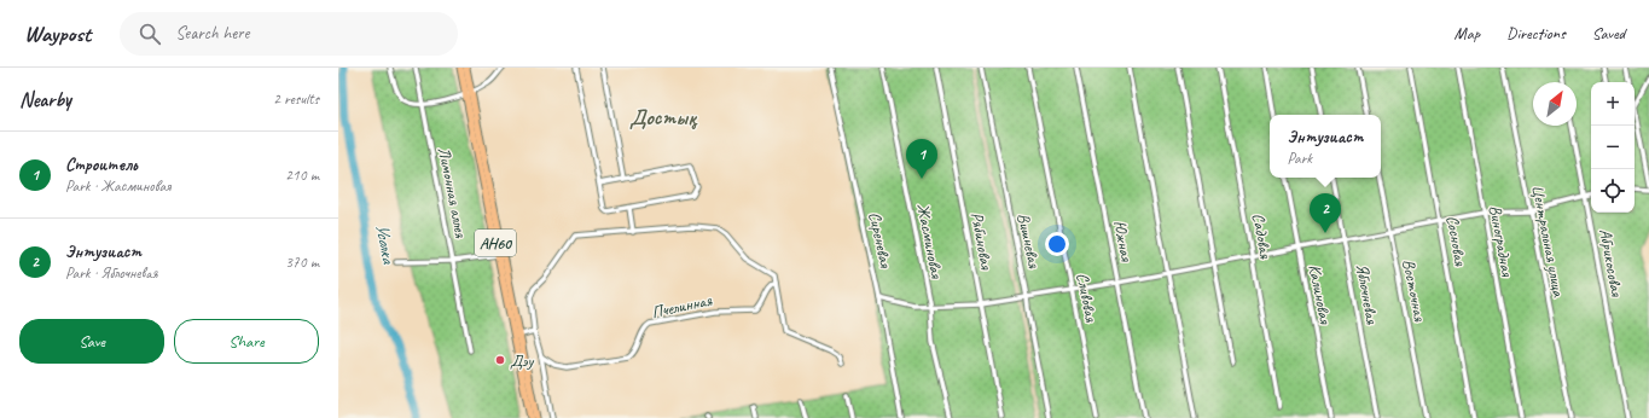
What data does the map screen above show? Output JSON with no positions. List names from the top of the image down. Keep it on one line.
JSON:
{"streets":{"main road":["АН60"],"street":["Лимонная аллея","Садовая","Сиреневая","Жасминовая","Рябиновая","Вишневая","Южная","Сосновая","Виноградная","Центральная улица","Абрикосовая","Восточная","Калиновая","Яблочневая","Сливовая","Пчелинная"]},"districts":["Достық"],"water":["Усолка"],"places":["Дэу"],"north":"top right","page":{"header":"Waypost","search":"Search here","nav":["Map","Directions","Saved"],"heading":["Nearby","2 results"],"map_buttons":["+","−"],"popup":["Энтузиаст","Park"],"list":[{"mark":"1","name":"Строитель","note":"Park · Жасминовая","value":"210 m"},{"mark":"2","name":"Энтузиаст","note":"Park · Яблочневая","value":"370 m"}],"pins":["1","2"],"buttons":["Save","Share"]}}
